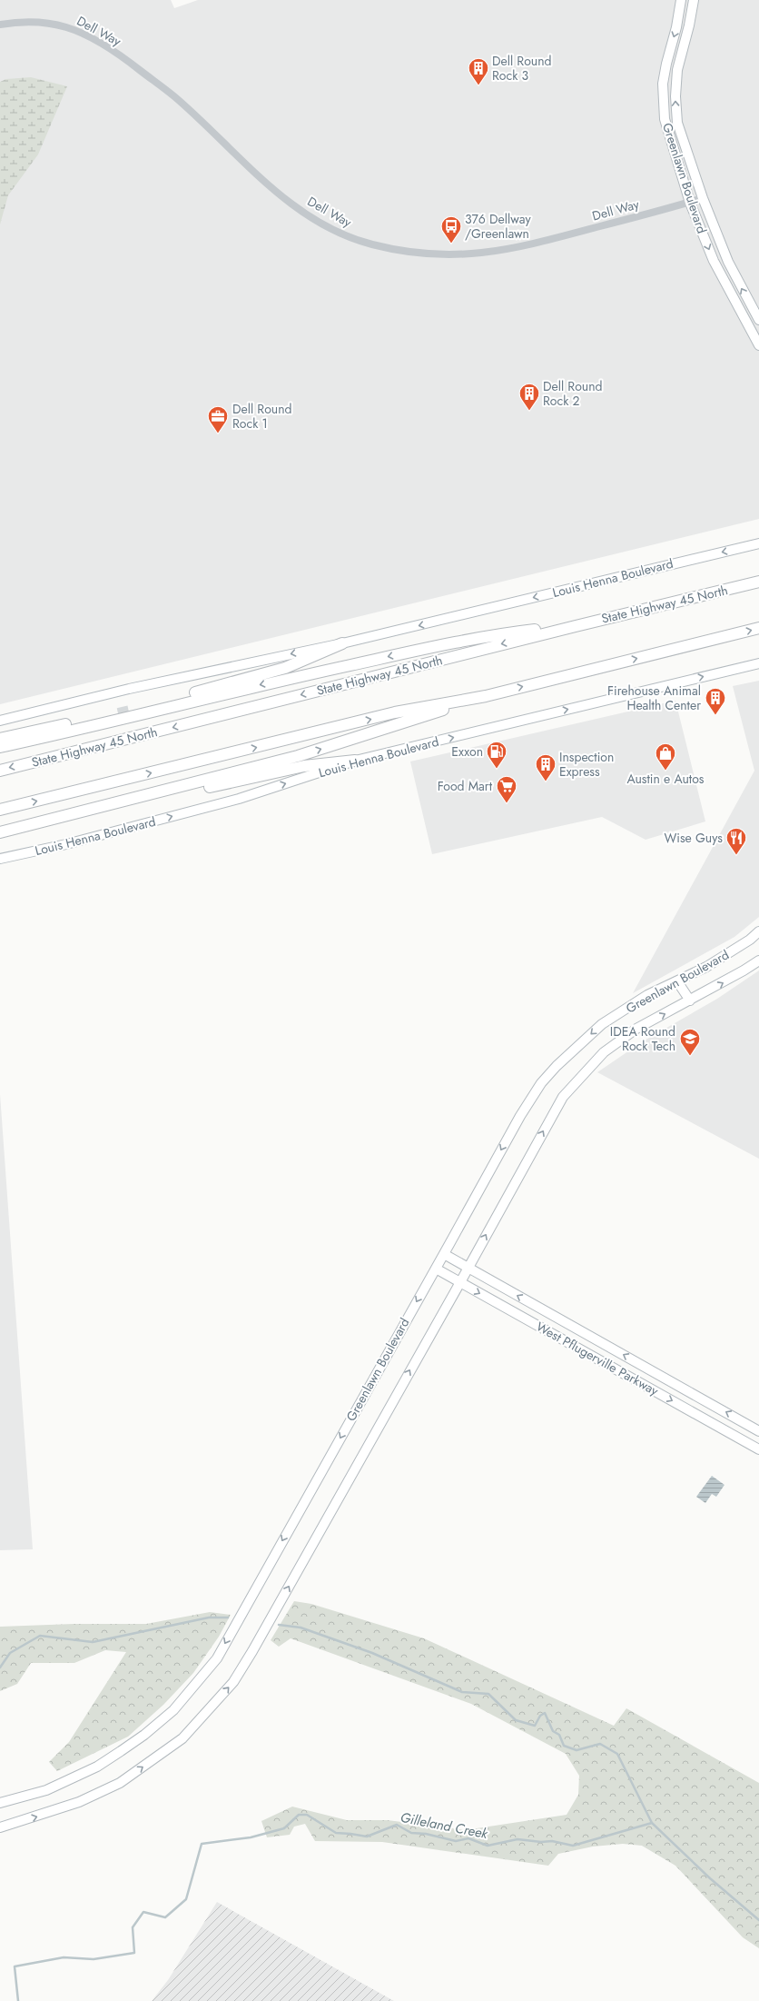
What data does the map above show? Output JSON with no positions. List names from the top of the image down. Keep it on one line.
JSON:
{"streets":{"highway":["State Highway 45 North"],"main road":["Greenlawn Boulevard","Louis Henna Boulevard","West Pflugerville Parkway"],"street":["Dell Way"]},"crossings":[["Dell Way","Greenlawn Boulevard"],["Greenlawn Boulevard","West Pflugerville Parkway"]],"water":["Gilleland Creek"],"places":{"building":["Dell Round Rock 3","Dell Round Rock 2","Firehouse Animal Health Center","Inspection Express"],"bus stop":["376 Dellway /Greenlawn"],"office":["Dell Round Rock 1"],"fuel station":["Exxon"],"shop":["Austin e Autos"],"supermarket":["Food Mart"],"restaurant":["Wise Guys"],"school or university":["IDEA Round Rock Tech"]}}
